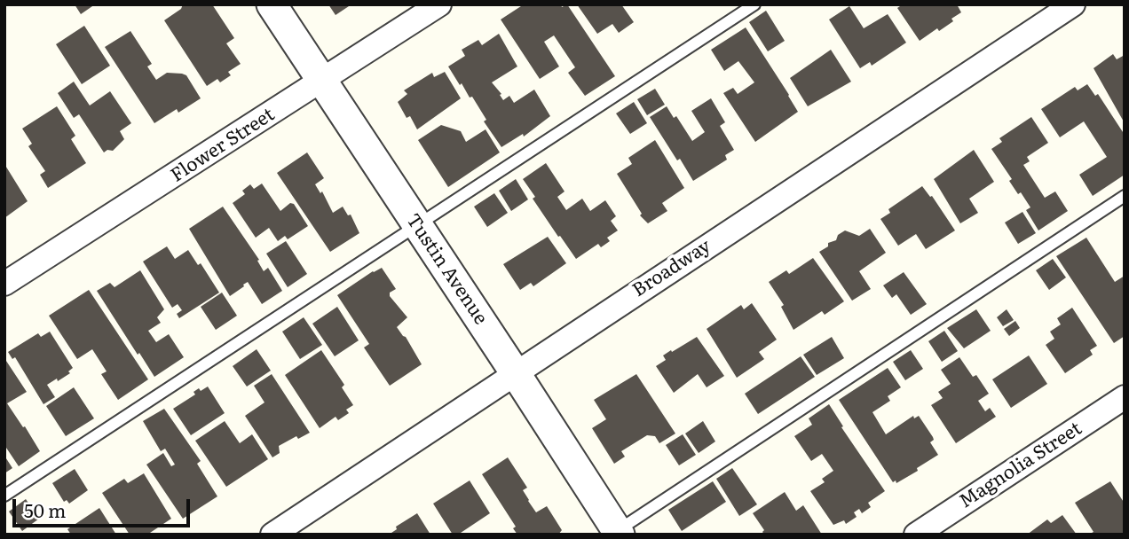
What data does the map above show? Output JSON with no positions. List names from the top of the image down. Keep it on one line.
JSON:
{"streets":{"street":["Flower Street","Broadway","Tustin Avenue","Magnolia Street"]},"crossings":[["Flower Street","Tustin Avenue"],["Broadway","Tustin Avenue"]],"scale_bar":"50 m"}
